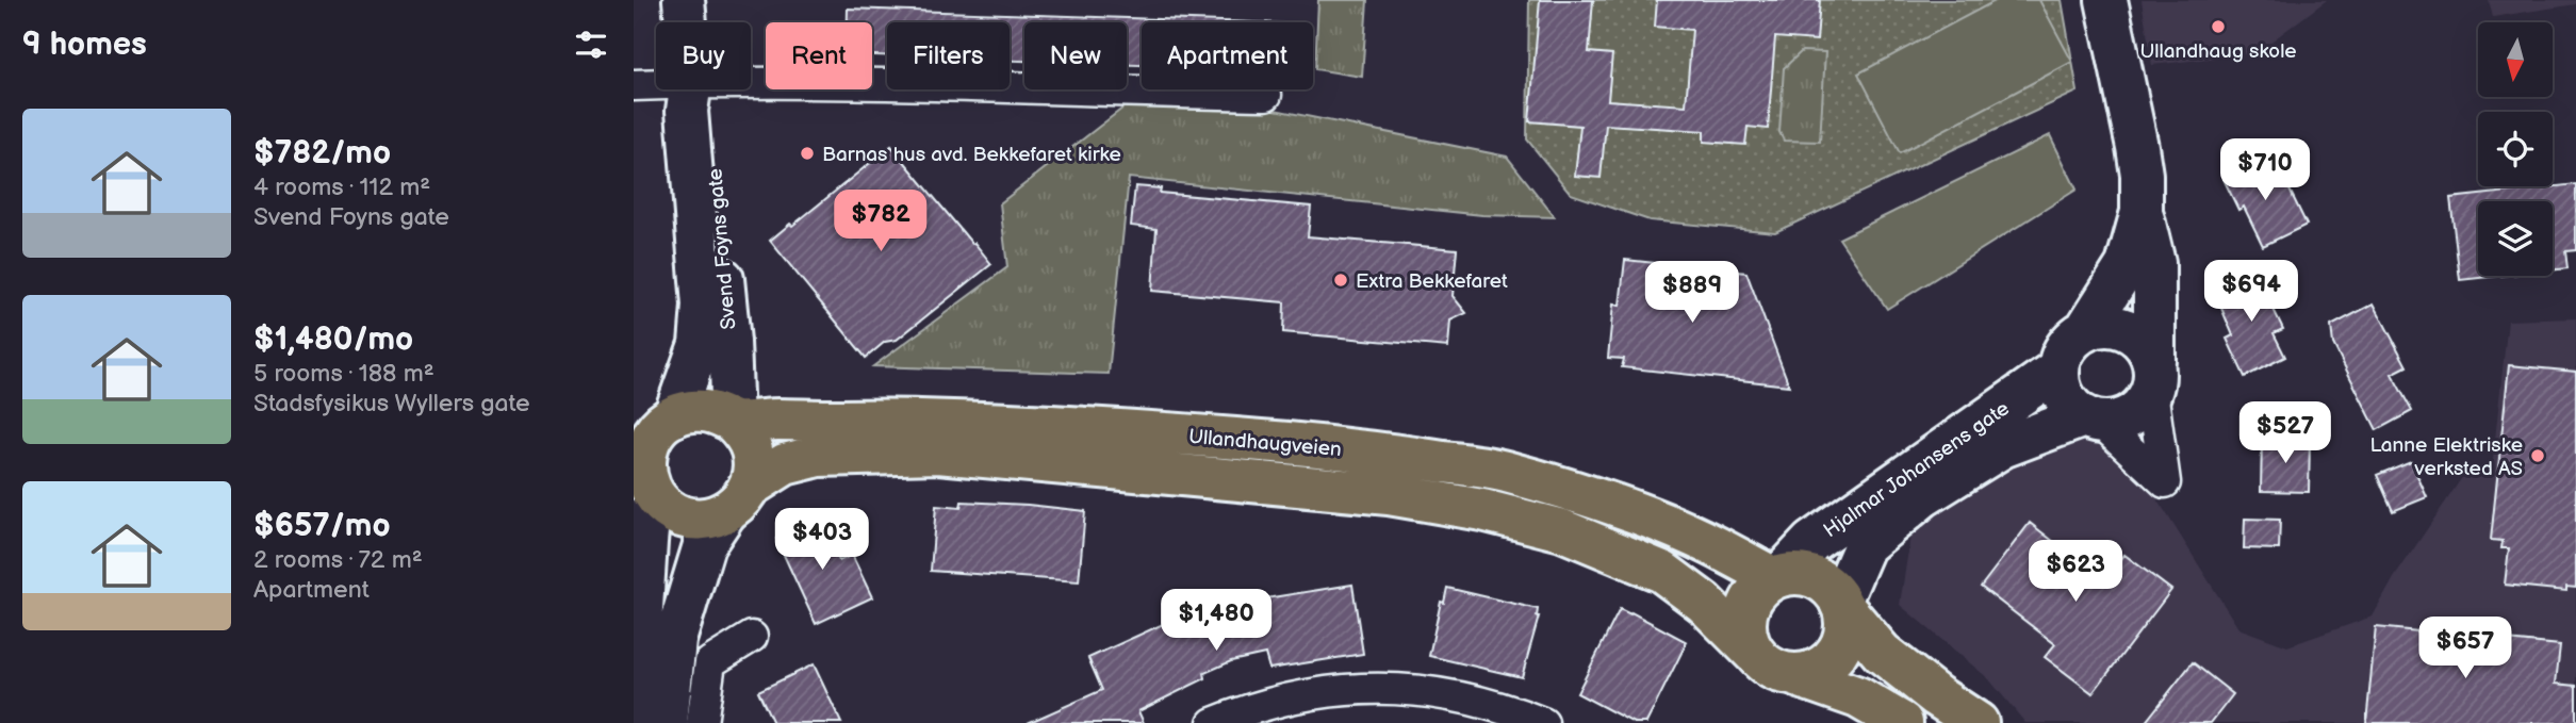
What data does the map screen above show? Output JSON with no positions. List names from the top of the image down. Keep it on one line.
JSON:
{"streets":{"main road":["Ullandhaugveien"],"street":["Svend Foyns gate","Hjalmar Johansens gate"]},"crossings":[["Svend Foyns gate","Ullandhaugveien"],["Ullandhaugveien","Hjalmar Johansens gate"]],"places":["Ullandhaug skole","Barnas hus avd. Bekkefaret kirke","Extra Bekkefaret","Lanne Elektriske verksted AS"],"north":"bottom","page":{"heading":"9 homes","chip":["Buy","Rent","Filters","New","Apartment"],"list":[{"name":"$782/mo","note":"4 rooms · 112 m² · Svend Foyns gate"},{"name":"$1,480/mo","note":"5 rooms · 188 m² · Stadsfysikus Wyllers gate"},{"name":"$657/mo","note":"2 rooms · 72 m² · Apartment"}],"price":["$710","$782","$694","$889","$527","$403","$623","$1,480","$657"]}}
